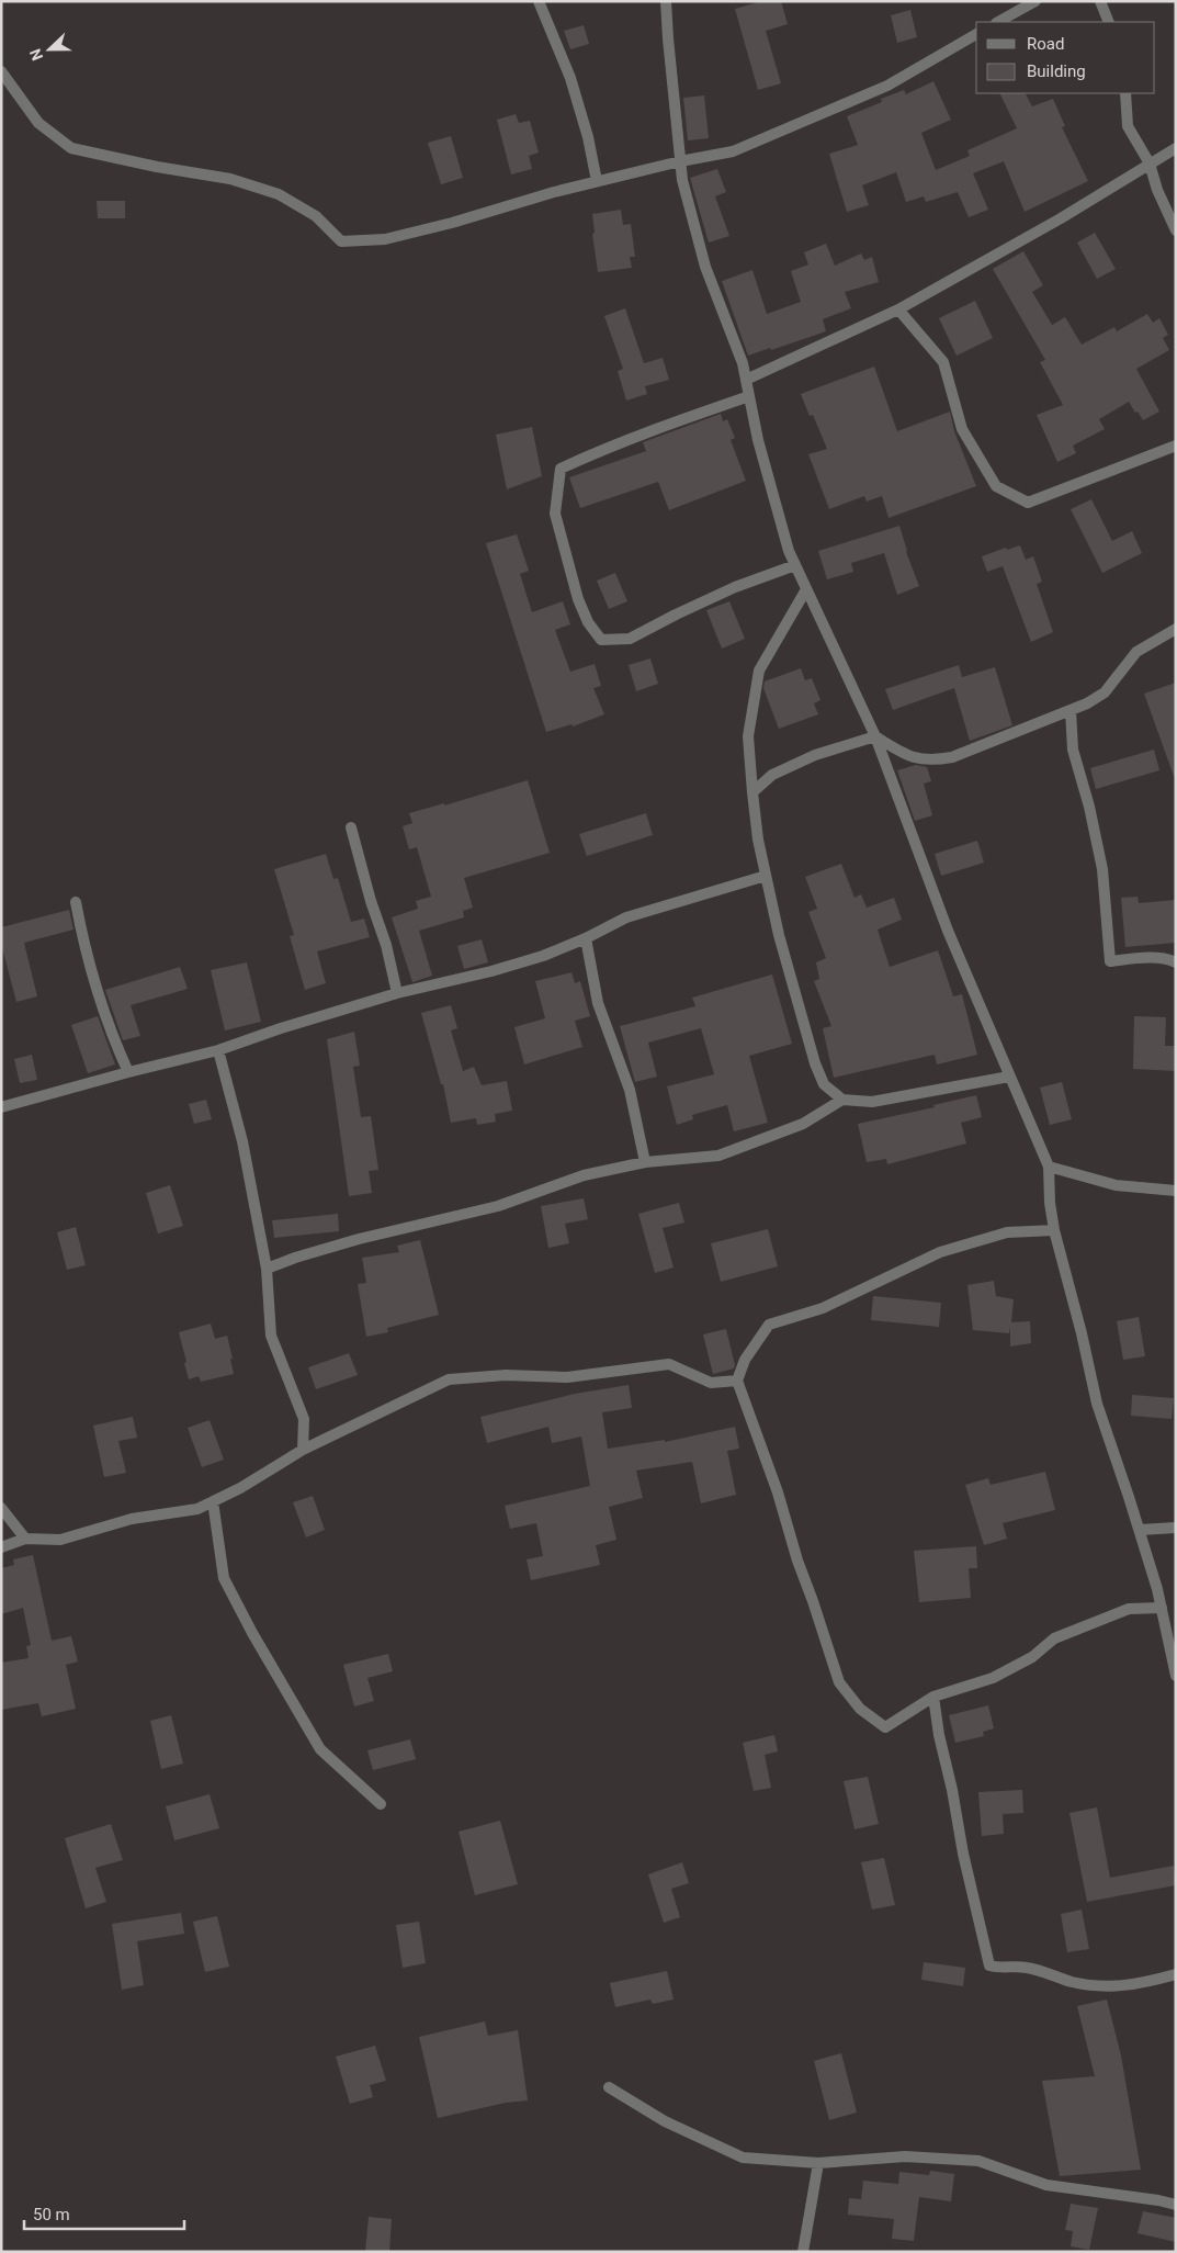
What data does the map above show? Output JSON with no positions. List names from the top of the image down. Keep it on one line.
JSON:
{"legend":["Road","Building"],"scale_bar":"50 m","north":"left"}
